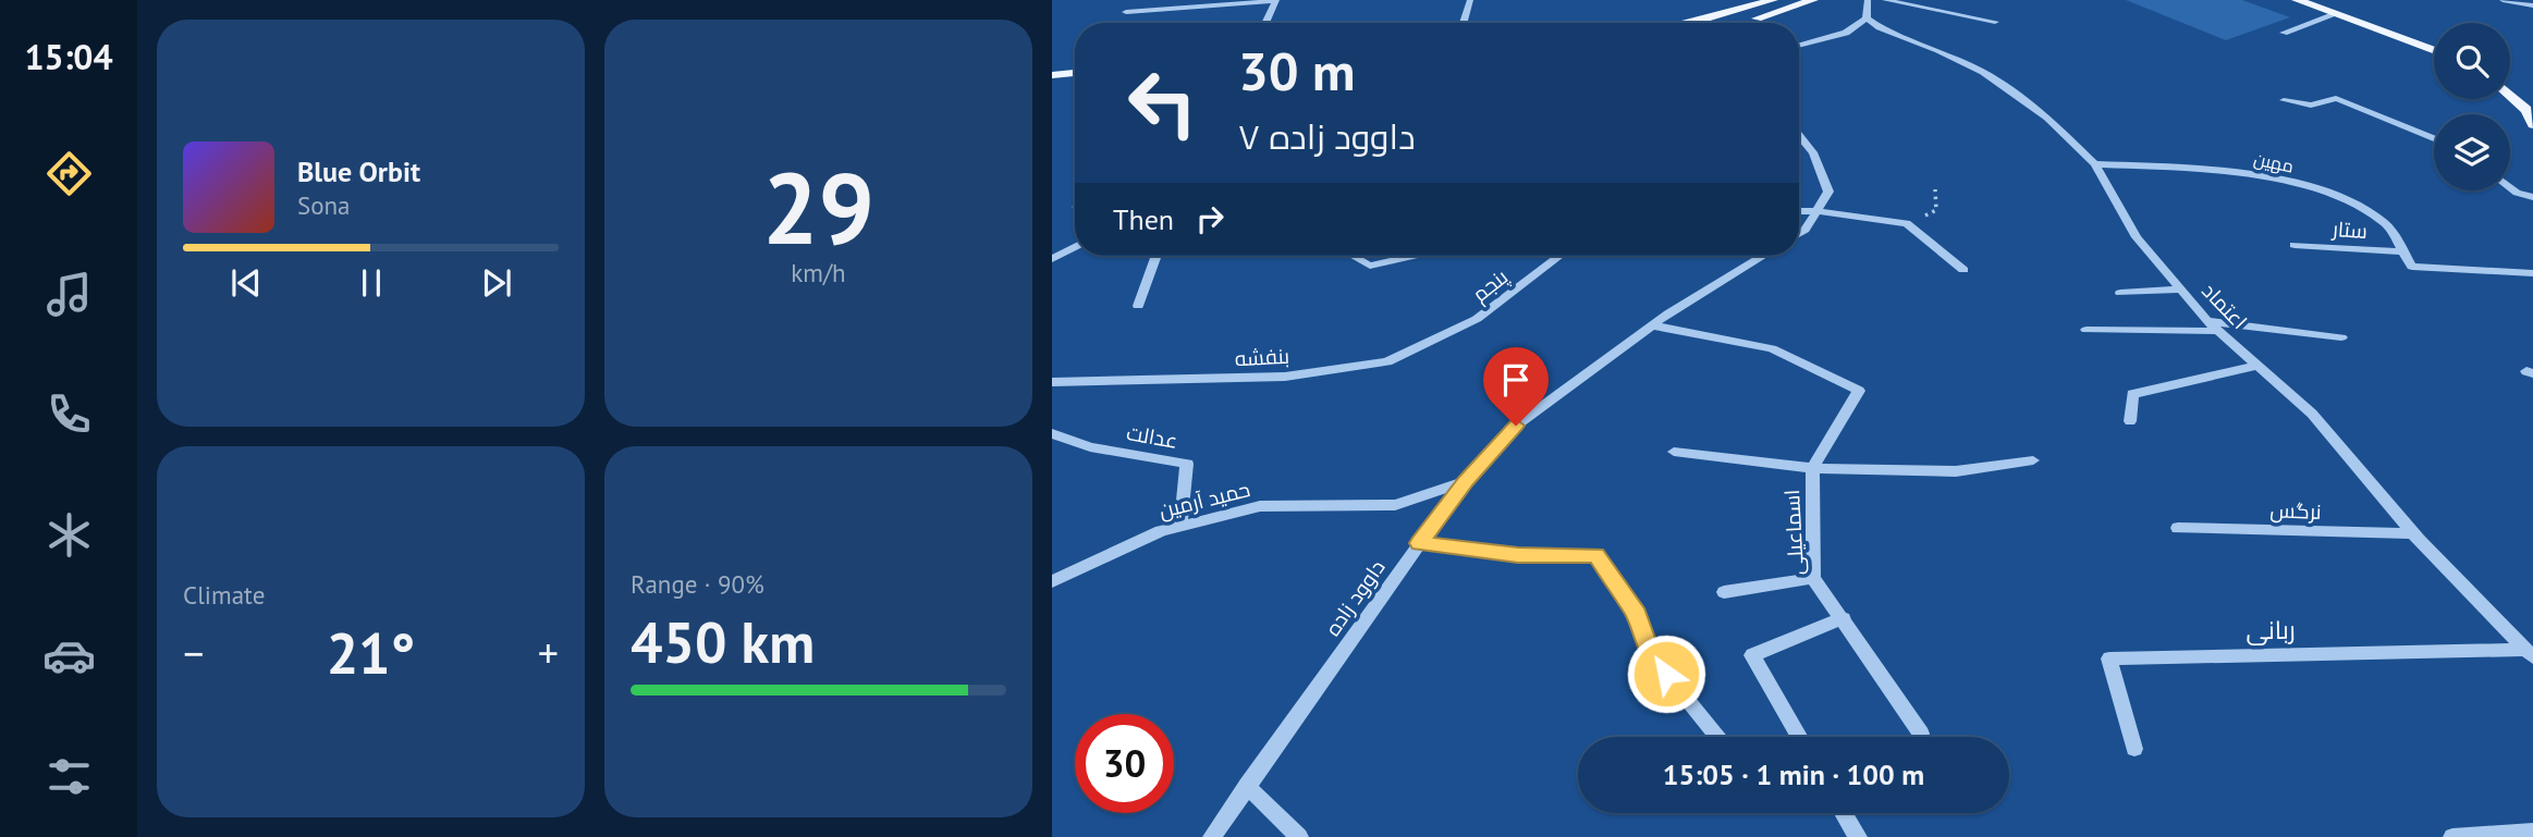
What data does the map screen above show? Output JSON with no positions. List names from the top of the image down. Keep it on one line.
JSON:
{"streets":{"street":["مهین","ستار","پنجم","اعتماد","بنفشه","عدالت","حمید آرمین","نرگس","اسماعیلی","داوود زاده","ربانی"]},"crossings":[["مهین","ستار"],["مهین","اعتماد"],["پنجم","بنفشه"],["اعتماد","نرگس"],["اعتماد","ربانی"],["عدالت","حمید آرمین"],["حمید آرمین","داوود زاده"],["اسماعیلی","داوود زاده"]],"page":{"tabs":"15:04","tile":[["29","km/h"],"Climate",["Range · 90%","450 km"]],"turn":["30 m","داوود زاده ۷"],"song":["Blue Orbit","Sona"],"then":"Then","heat":["−","21°","+"],"limit":"30","trip":"15:05 · 1 min · 100 m"}}
